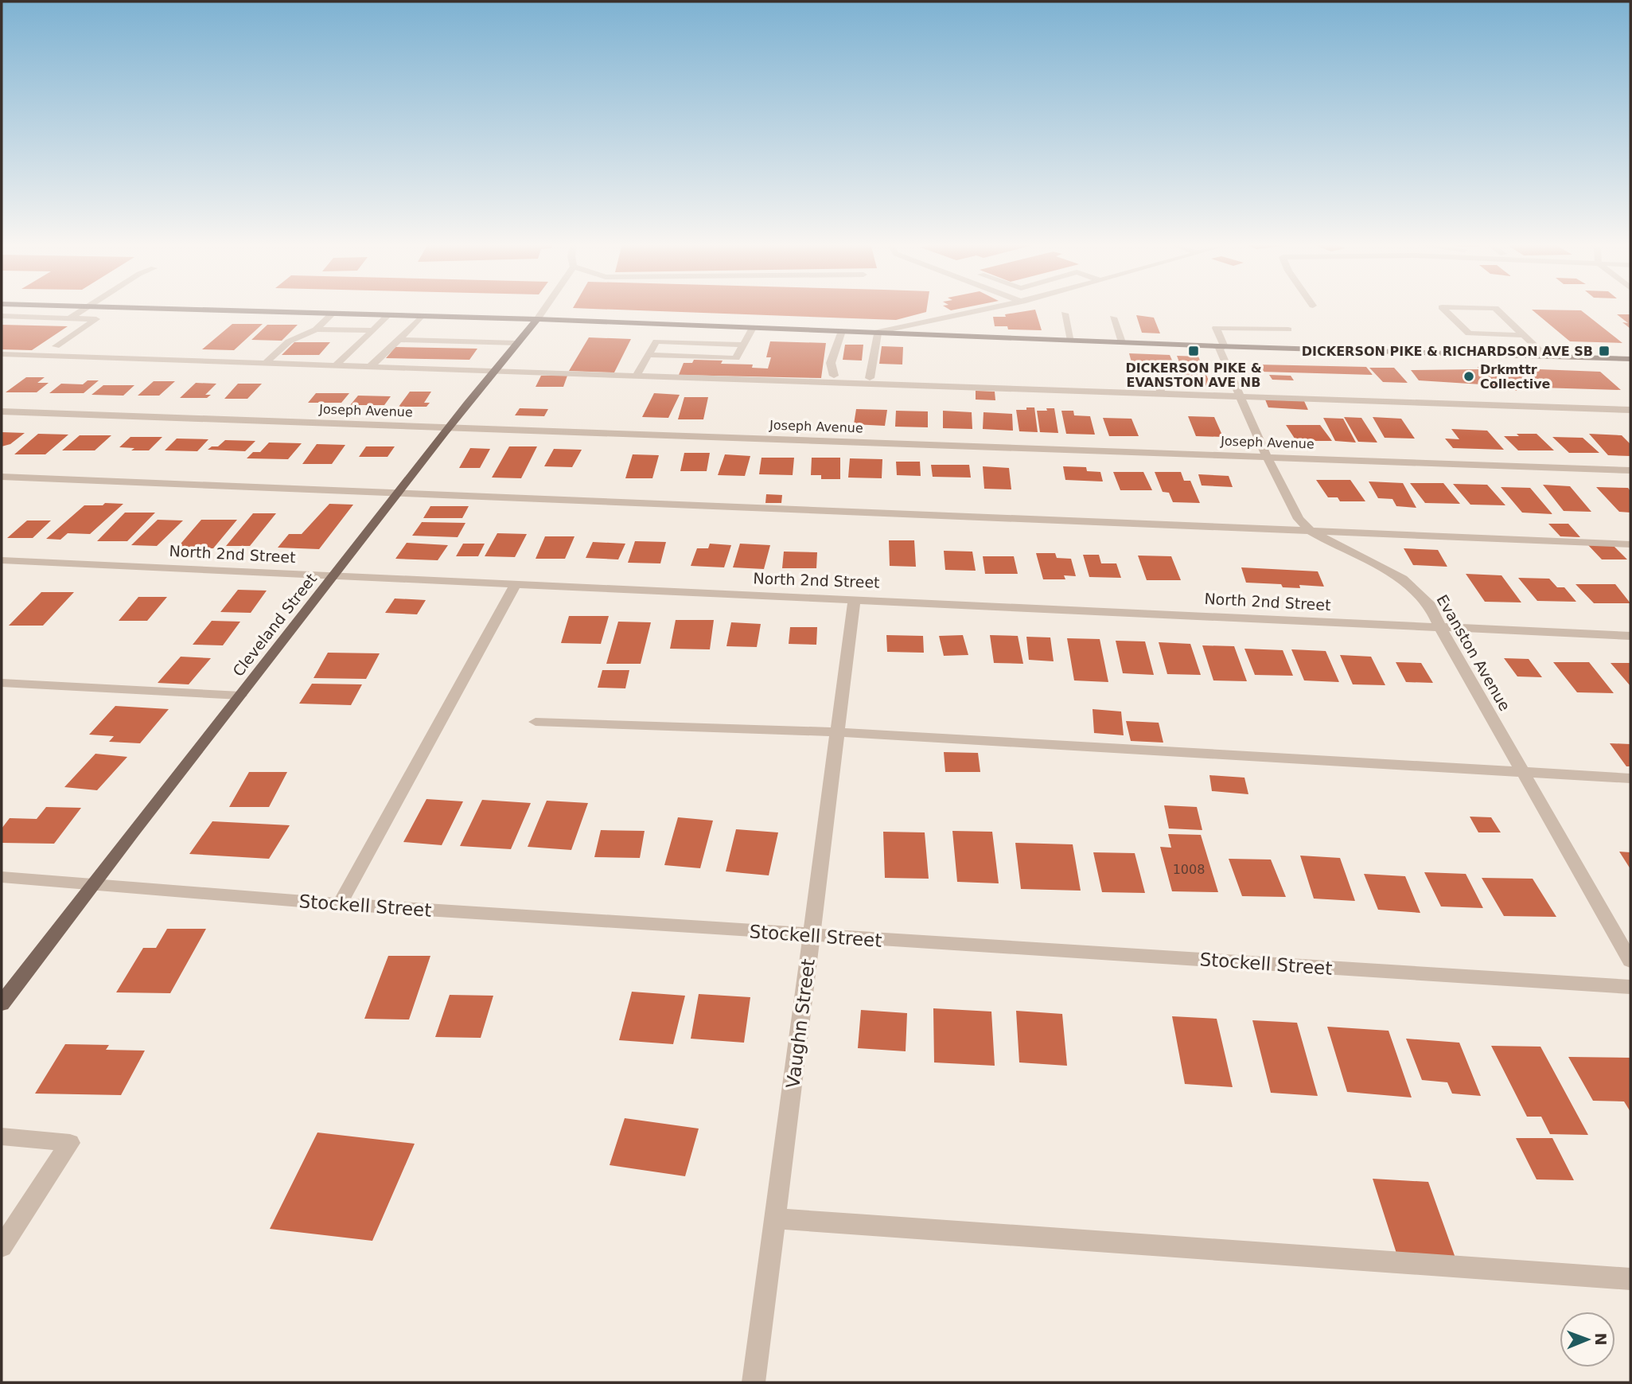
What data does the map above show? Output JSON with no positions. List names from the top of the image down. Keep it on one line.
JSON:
{"streets":{"main road":["Cleveland Street"],"street":["Joseph Avenue","North 2nd Street","Evanston Avenue","Stockell Street","Vaughn Street"]},"crossings":[["Joseph Avenue","Cleveland Street"],["Joseph Avenue","Evanston Avenue"],["North 2nd Street","Cleveland Street"],["North 2nd Street","Evanston Avenue"],["North 2nd Street","Vaughn Street"],["Cleveland Street","Stockell Street"],["Stockell Street","Vaughn Street"]],"places":{"transit":["DICKERSON PIKE & EVANSTON AVE NB","DICKERSON PIKE & RICHARDSON AVE SB"],"other":["Drkmttr Collective"]},"house_numbers":["1008"],"north":"right"}
